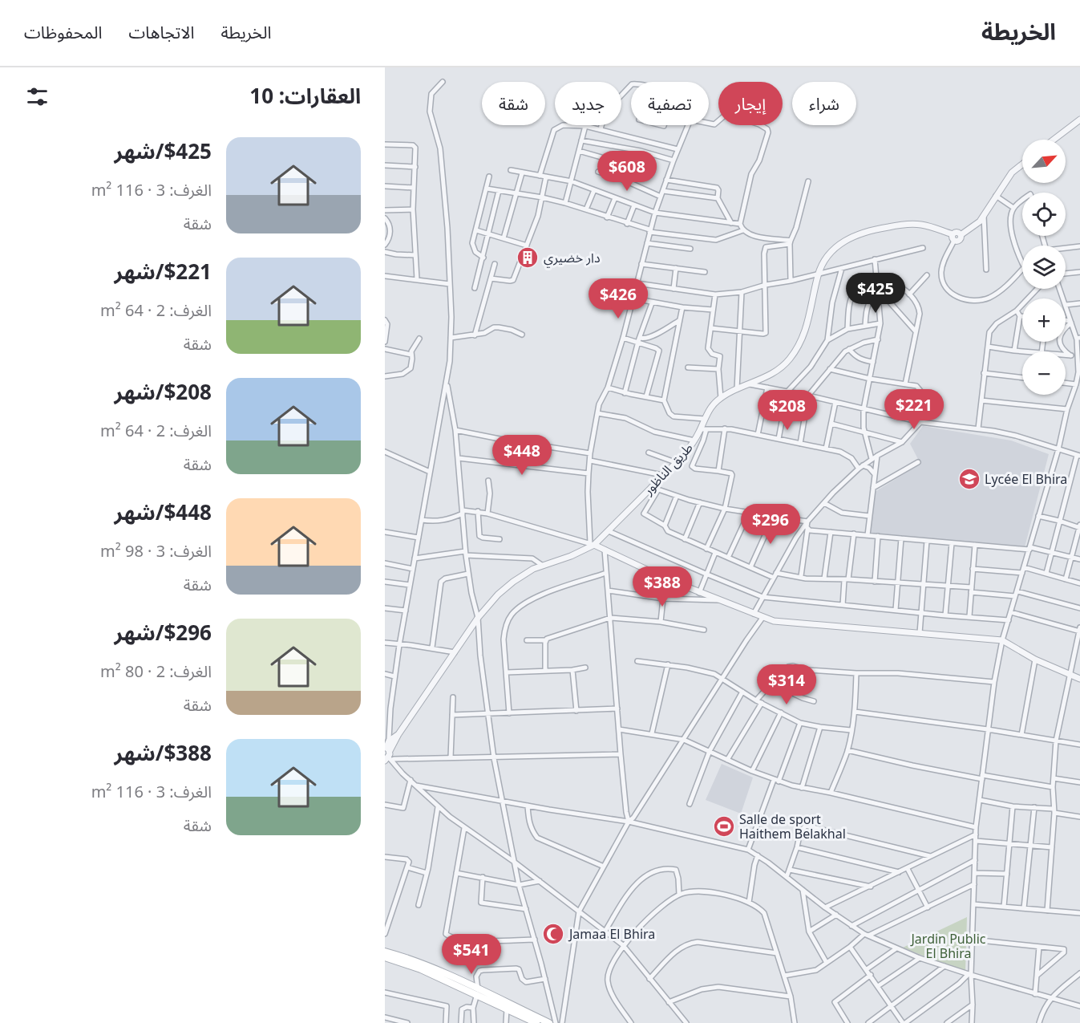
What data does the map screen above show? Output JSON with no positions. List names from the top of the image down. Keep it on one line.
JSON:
{"streets":{"street":["طريق الناظور"]},"parks":["Jardin Public El Bhira"],"places":{"building":["دار خضيري"],"school or university":["Lycée El Bhira"],"sports":["Salle de sport Haithem Belakhal"],"mosque":["Jamaa El Bhira"]},"north":"top right","page":{"header":"الخريطة","nav":["الخريطة","الاتجاهات","المحفوظات"],"heading":"العقارات: 10","chip":["شراء","إيجار","تصفية","جديد","شقة"],"list":[{"name":"$425/شهر","note":"الغرف: 3 · 116 m² · شقة"},{"name":"$221/شهر","note":"الغرف: 2 · 64 m² · شقة"},{"name":"$208/شهر","note":"الغرف: 2 · 64 m² · شقة"},{"name":"$448/شهر","note":"الغرف: 3 · 98 m² · شقة"},{"name":"$296/شهر","note":"الغرف: 2 · 80 m² · شقة"},{"name":"$388/شهر","note":"الغرف: 3 · 116 m² · شقة"}],"map_buttons":["+","−"],"price":["$608","$425","$426","$221","$208","$448","$296","$388","$314","$541"]}}
